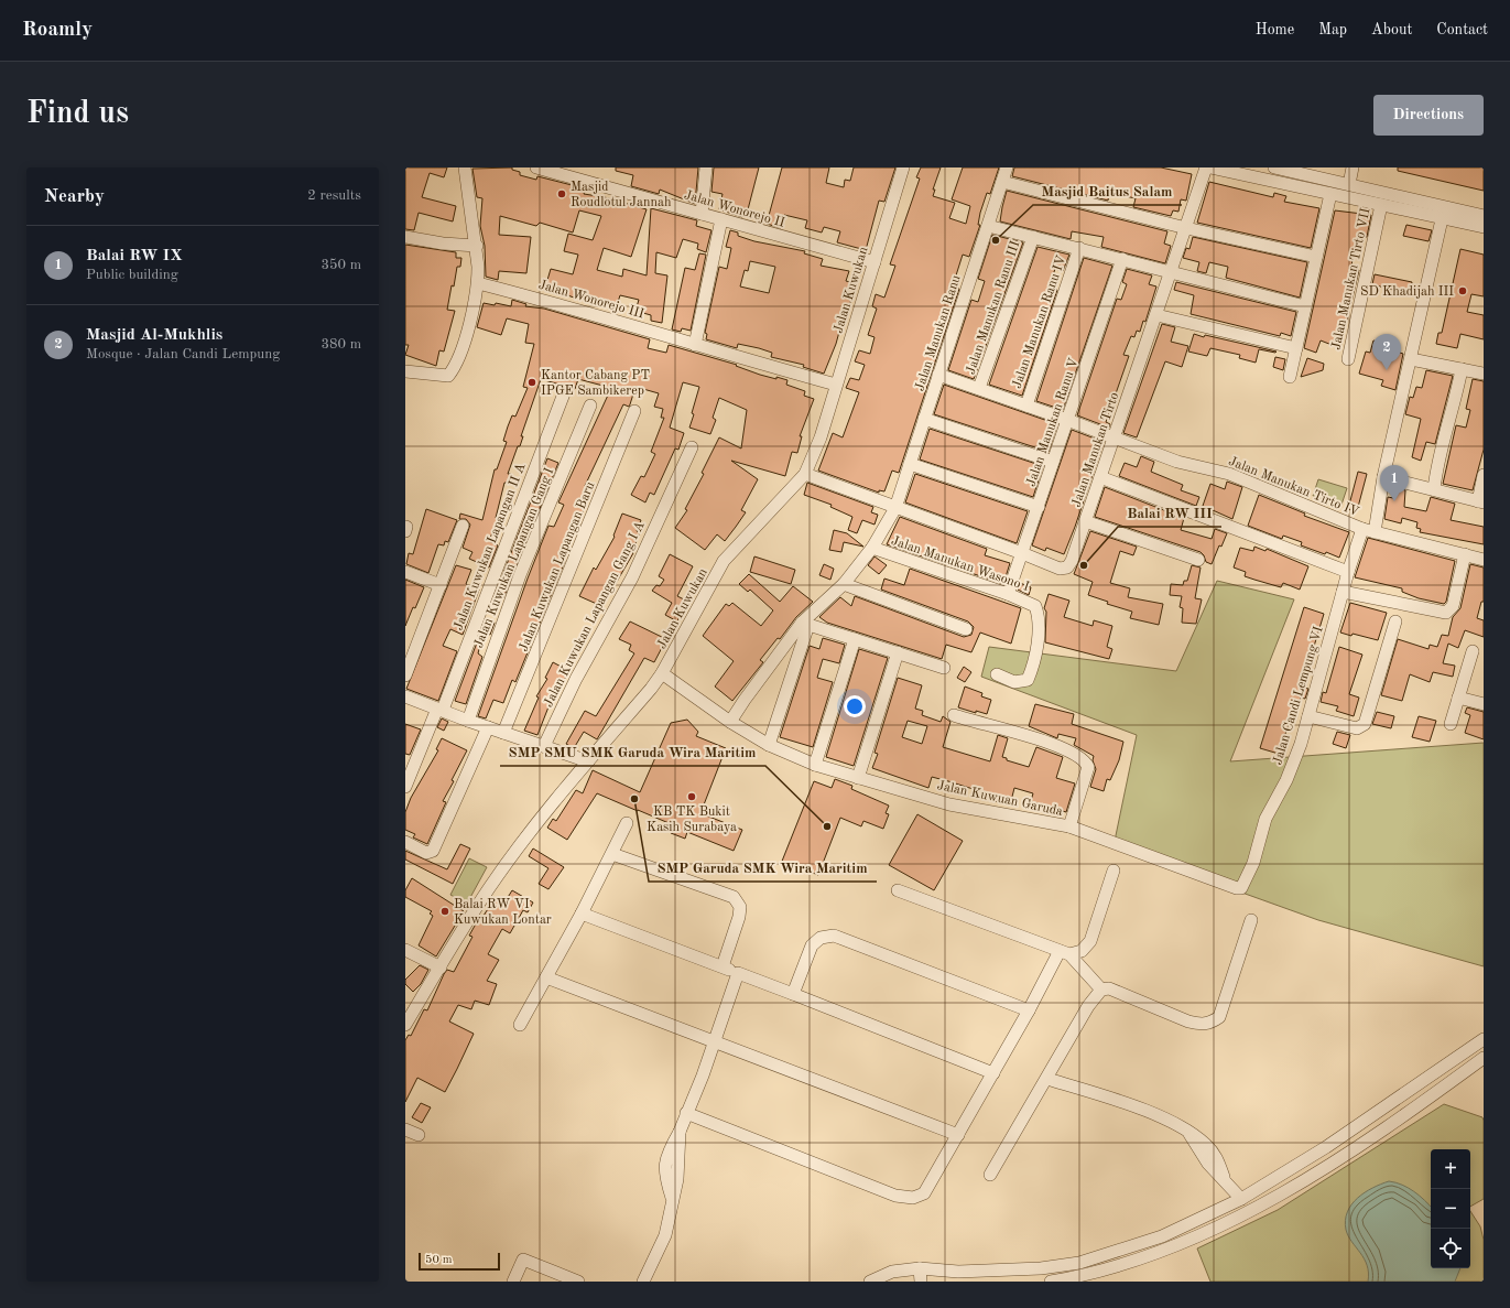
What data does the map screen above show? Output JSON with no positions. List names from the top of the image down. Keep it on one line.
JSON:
{"streets":{"street":["Jalan Wonorejo II","Jalan Manukan Tirto VII","Jalan Kuwukan","Jalan Wonorejo III","Jalan Manukan Ranu III","Jalan Manukan Ranu IV","Jalan Manukan Ranu","Jalan Manukan Ranu V","Jalan Manukan Tirto","Jalan Manukan Tirto IV","Jalan Kuwukan Lapangan II A","Jalan Kuwukan Lapangan Gang I","Jalan Manukan Wasono I","Jalan Kuwukan Lapangan Baru","Jalan Kuwukan Lapangan Gang I A","Jalan Candi Lempung VI","Jalan Kuwuan Garuda"]},"crossings":[["Jalan Wonorejo II","Jalan Kuwukan"],["Jalan Kuwukan","Jalan Wonorejo III"],["Jalan Kuwukan","Jalan Manukan Tirto"],["Jalan Kuwukan","Jalan Kuwuan Garuda"],["Jalan Manukan Ranu III","Jalan Manukan Tirto IV"],["Jalan Manukan Ranu IV","Jalan Manukan Tirto IV"],["Jalan Manukan Ranu","Jalan Manukan Tirto"],["Jalan Manukan Ranu","Jalan Manukan Tirto IV"],["Jalan Manukan Ranu","Jalan Manukan Wasono I"],["Jalan Manukan Ranu","Jalan Kuwuan Garuda"],["Jalan Manukan Ranu V","Jalan Manukan Tirto"],["Jalan Manukan Ranu V","Jalan Manukan Tirto IV"],["Jalan Manukan Ranu V","Jalan Manukan Wasono I"],["Jalan Manukan Tirto","Jalan Manukan Tirto IV"],["Jalan Manukan Tirto IV","Jalan Candi Lempung VI"],["Jalan Candi Lempung VI","Jalan Kuwuan Garuda"]],"places":["Masjid Roudlotul Jannah","Masjid Baitus Salam","SD Khadijah III","Kantor Cabang PT IPGE Sambikerep","Balai RW III","KB TK Bukit Kasih Surabaya","SMP Garuda SMK Wira Maritim","SMP SMU SMK Garuda Wira Maritim","Balai RW VI Kuwukan Lontar"],"scale_bar":"50 m","page":{"header":"Roamly","nav":["Home","Map","About","Contact"],"buttons":"Directions","title":"Find us","heading":["Nearby","2 results"],"list":[{"mark":"1","name":"Balai RW IX","note":"Public building","value":"350 m"},{"mark":"2","name":"Masjid Al-Mukhlis","note":"Mosque · Jalan Candi Lempung","value":"380 m"}],"pins":["2","1"],"map_buttons":["+","−"],"scale":"50 m"}}
